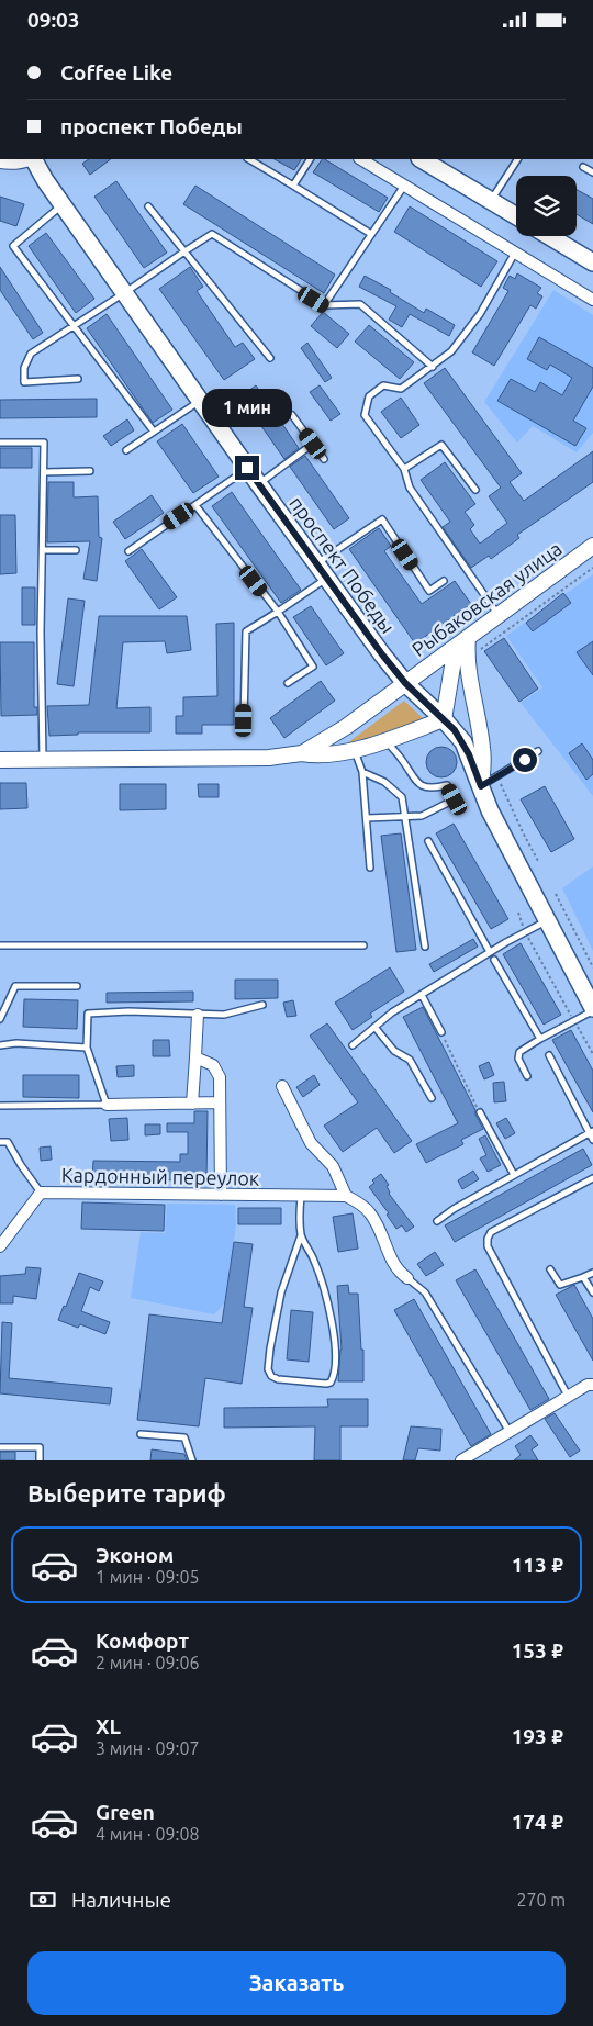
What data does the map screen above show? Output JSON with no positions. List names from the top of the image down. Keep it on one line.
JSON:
{"streets":{"main road":["проспект Победы","Рыбаковская улица"],"street":["Кардонный переулок"]},"crossings":[["проспект Победы","Рыбаковская улица"]],"page":{"status":"09:03","banner":["Coffee Like","проспект Победы"],"bubble":"1 мин","heading":"Выберите тариф","list":[{"name":"Эконом","note":"1 мин · 09:05","value":"113 ₽"},{"name":"Комфорт","note":"2 мин · 09:06","value":"153 ₽"},{"name":"XL","note":"3 мин · 09:07","value":"193 ₽"},{"name":"Green","note":"4 мин · 09:08","value":"174 ₽"}],"pay":["Наличные","270 m"],"buttons":"Заказать"}}
